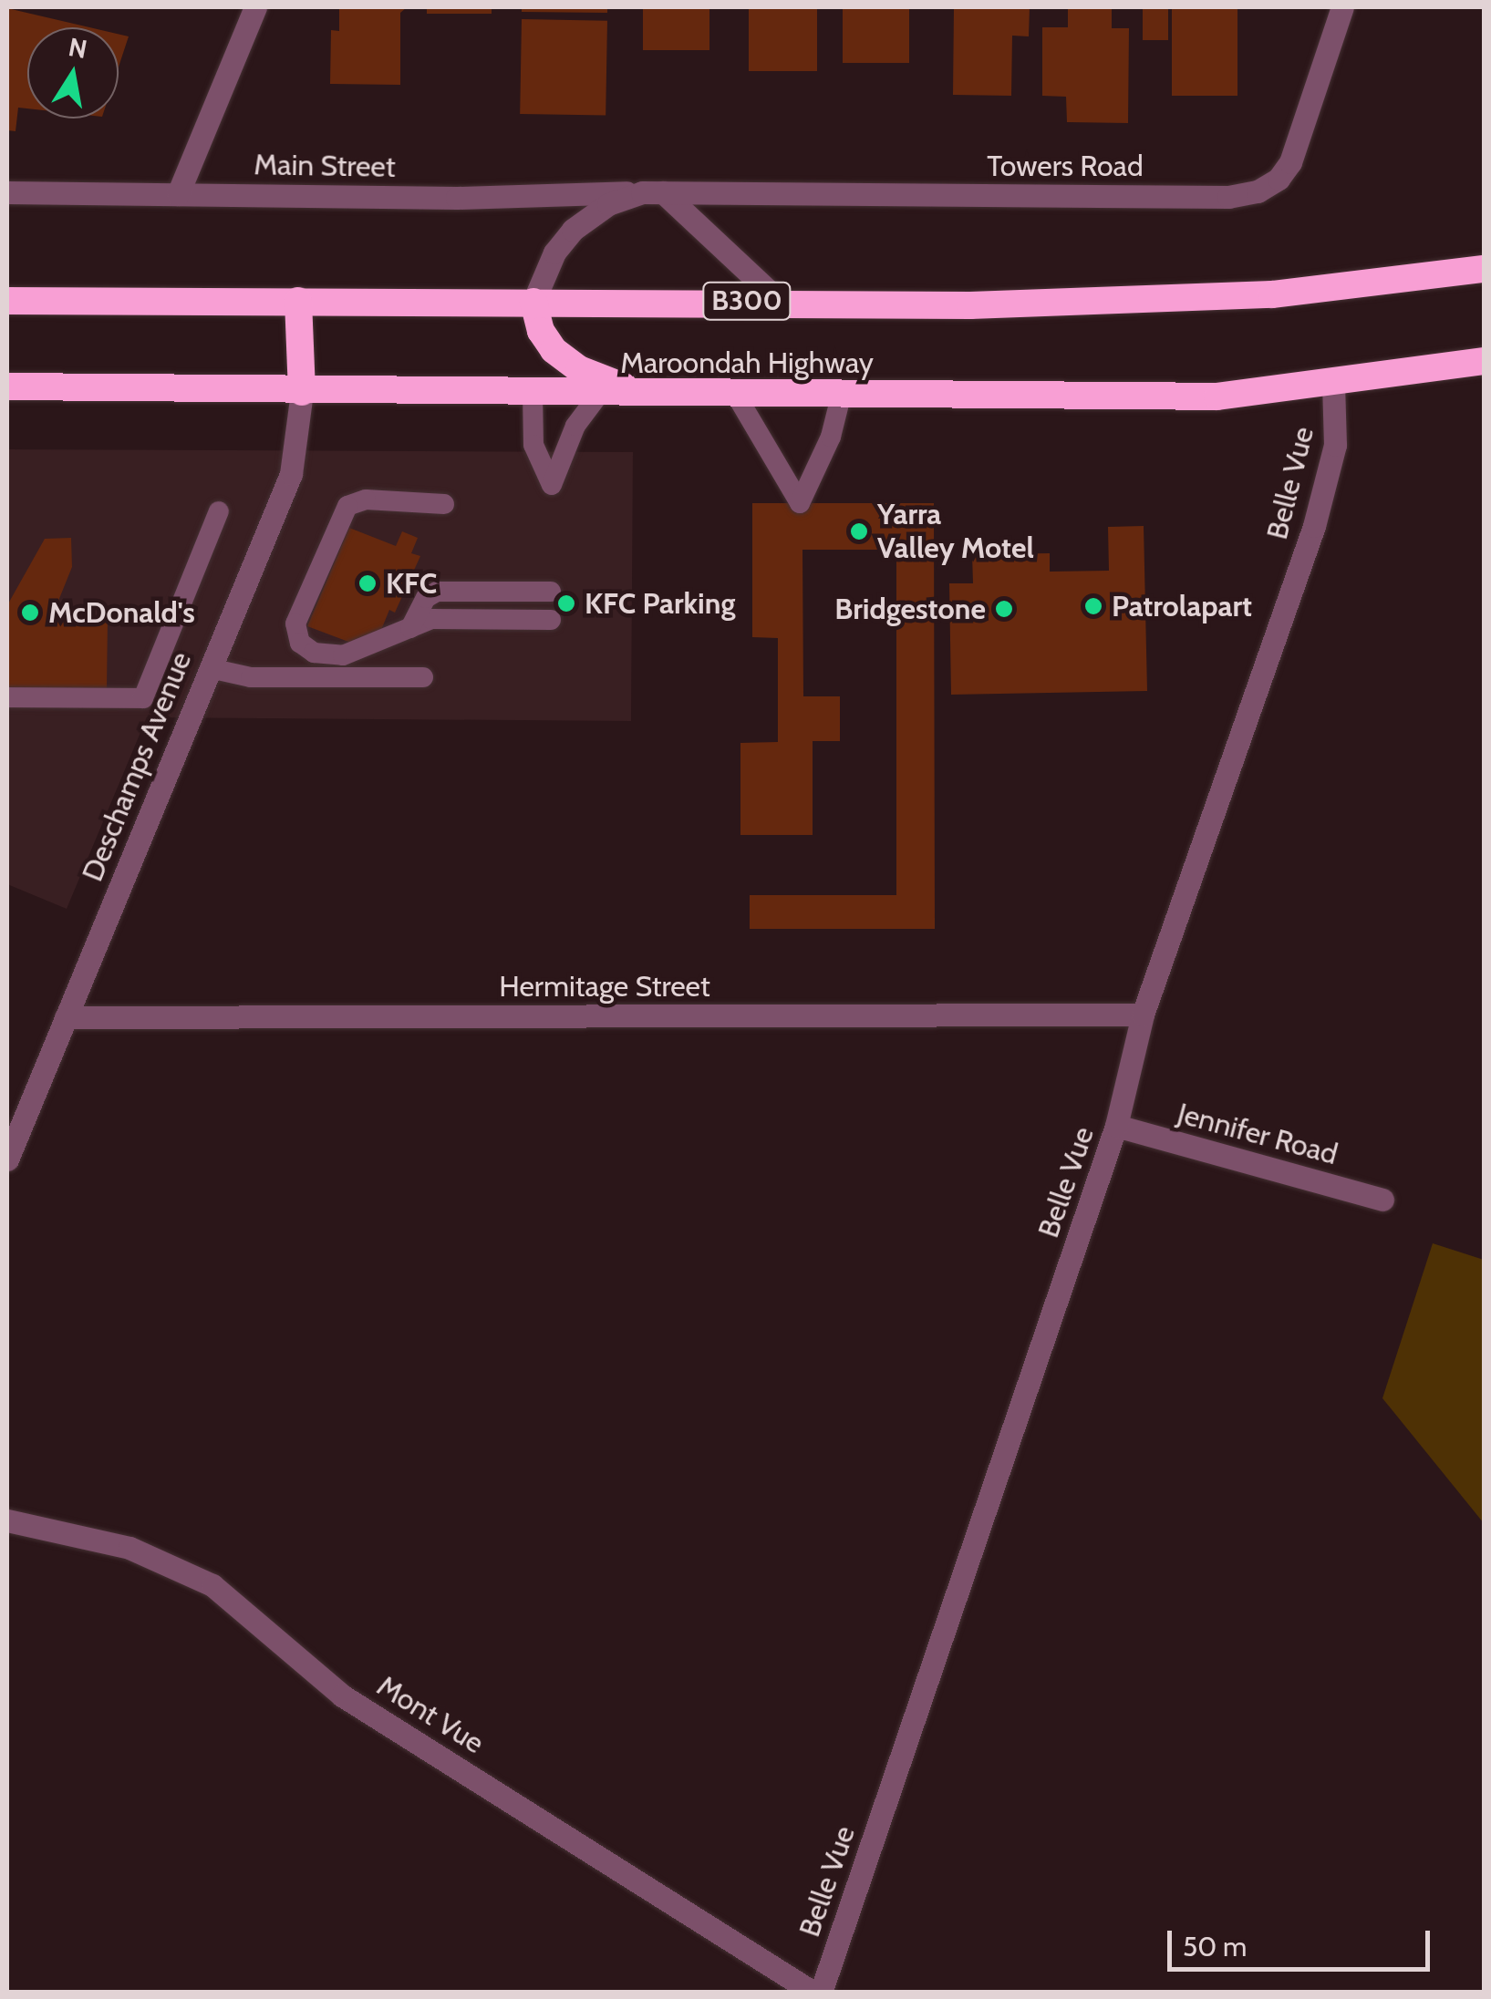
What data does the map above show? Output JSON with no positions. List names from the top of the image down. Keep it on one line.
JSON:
{"streets":{"highway":["B300","Maroondah Highway"],"street":["Main Street","Towers Road","Belle Vue","Deschamps Avenue","Hermitage Street","Jennifer Road","Mont Vue"]},"crossings":[["Main Street","Towers Road"],["Maroondah Highway","Belle Vue"],["Maroondah Highway","Deschamps Avenue"],["Belle Vue","Hermitage Street"],["Belle Vue","Jennifer Road"],["Deschamps Avenue","Hermitage Street"]],"places":["Yarra Valley Motel","KFC","KFC Parking","Patrolapart","Bridgestone","McDonald's"],"scale_bar":"50 m","north":"top"}
